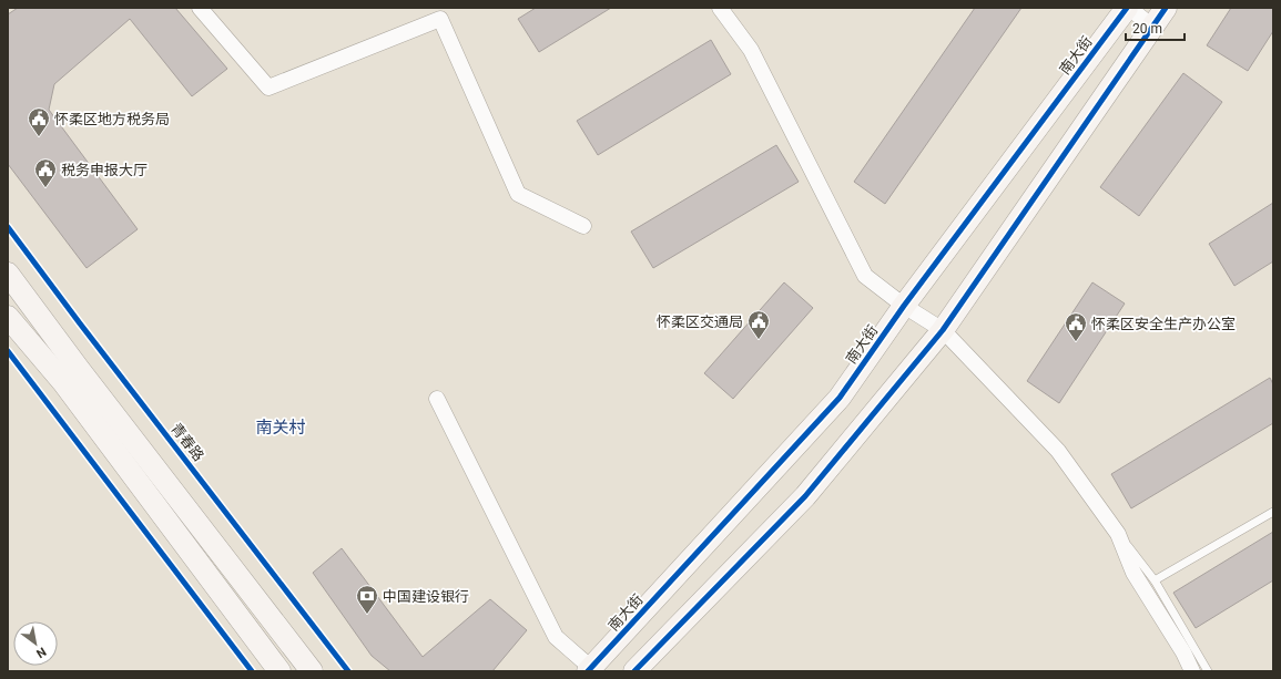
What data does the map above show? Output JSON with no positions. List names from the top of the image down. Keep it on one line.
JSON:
{"streets":{"main road":["南大街"],"cycle path":["青春路"]},"districts":["南关村"],"places":{"public building":["怀柔区地方税务局","税务申报大厅","怀柔区交通局","怀柔区安全生产办公室"],"bank":["中国建设银行"]},"scale_bar":"20 m","north":"bottom right"}
